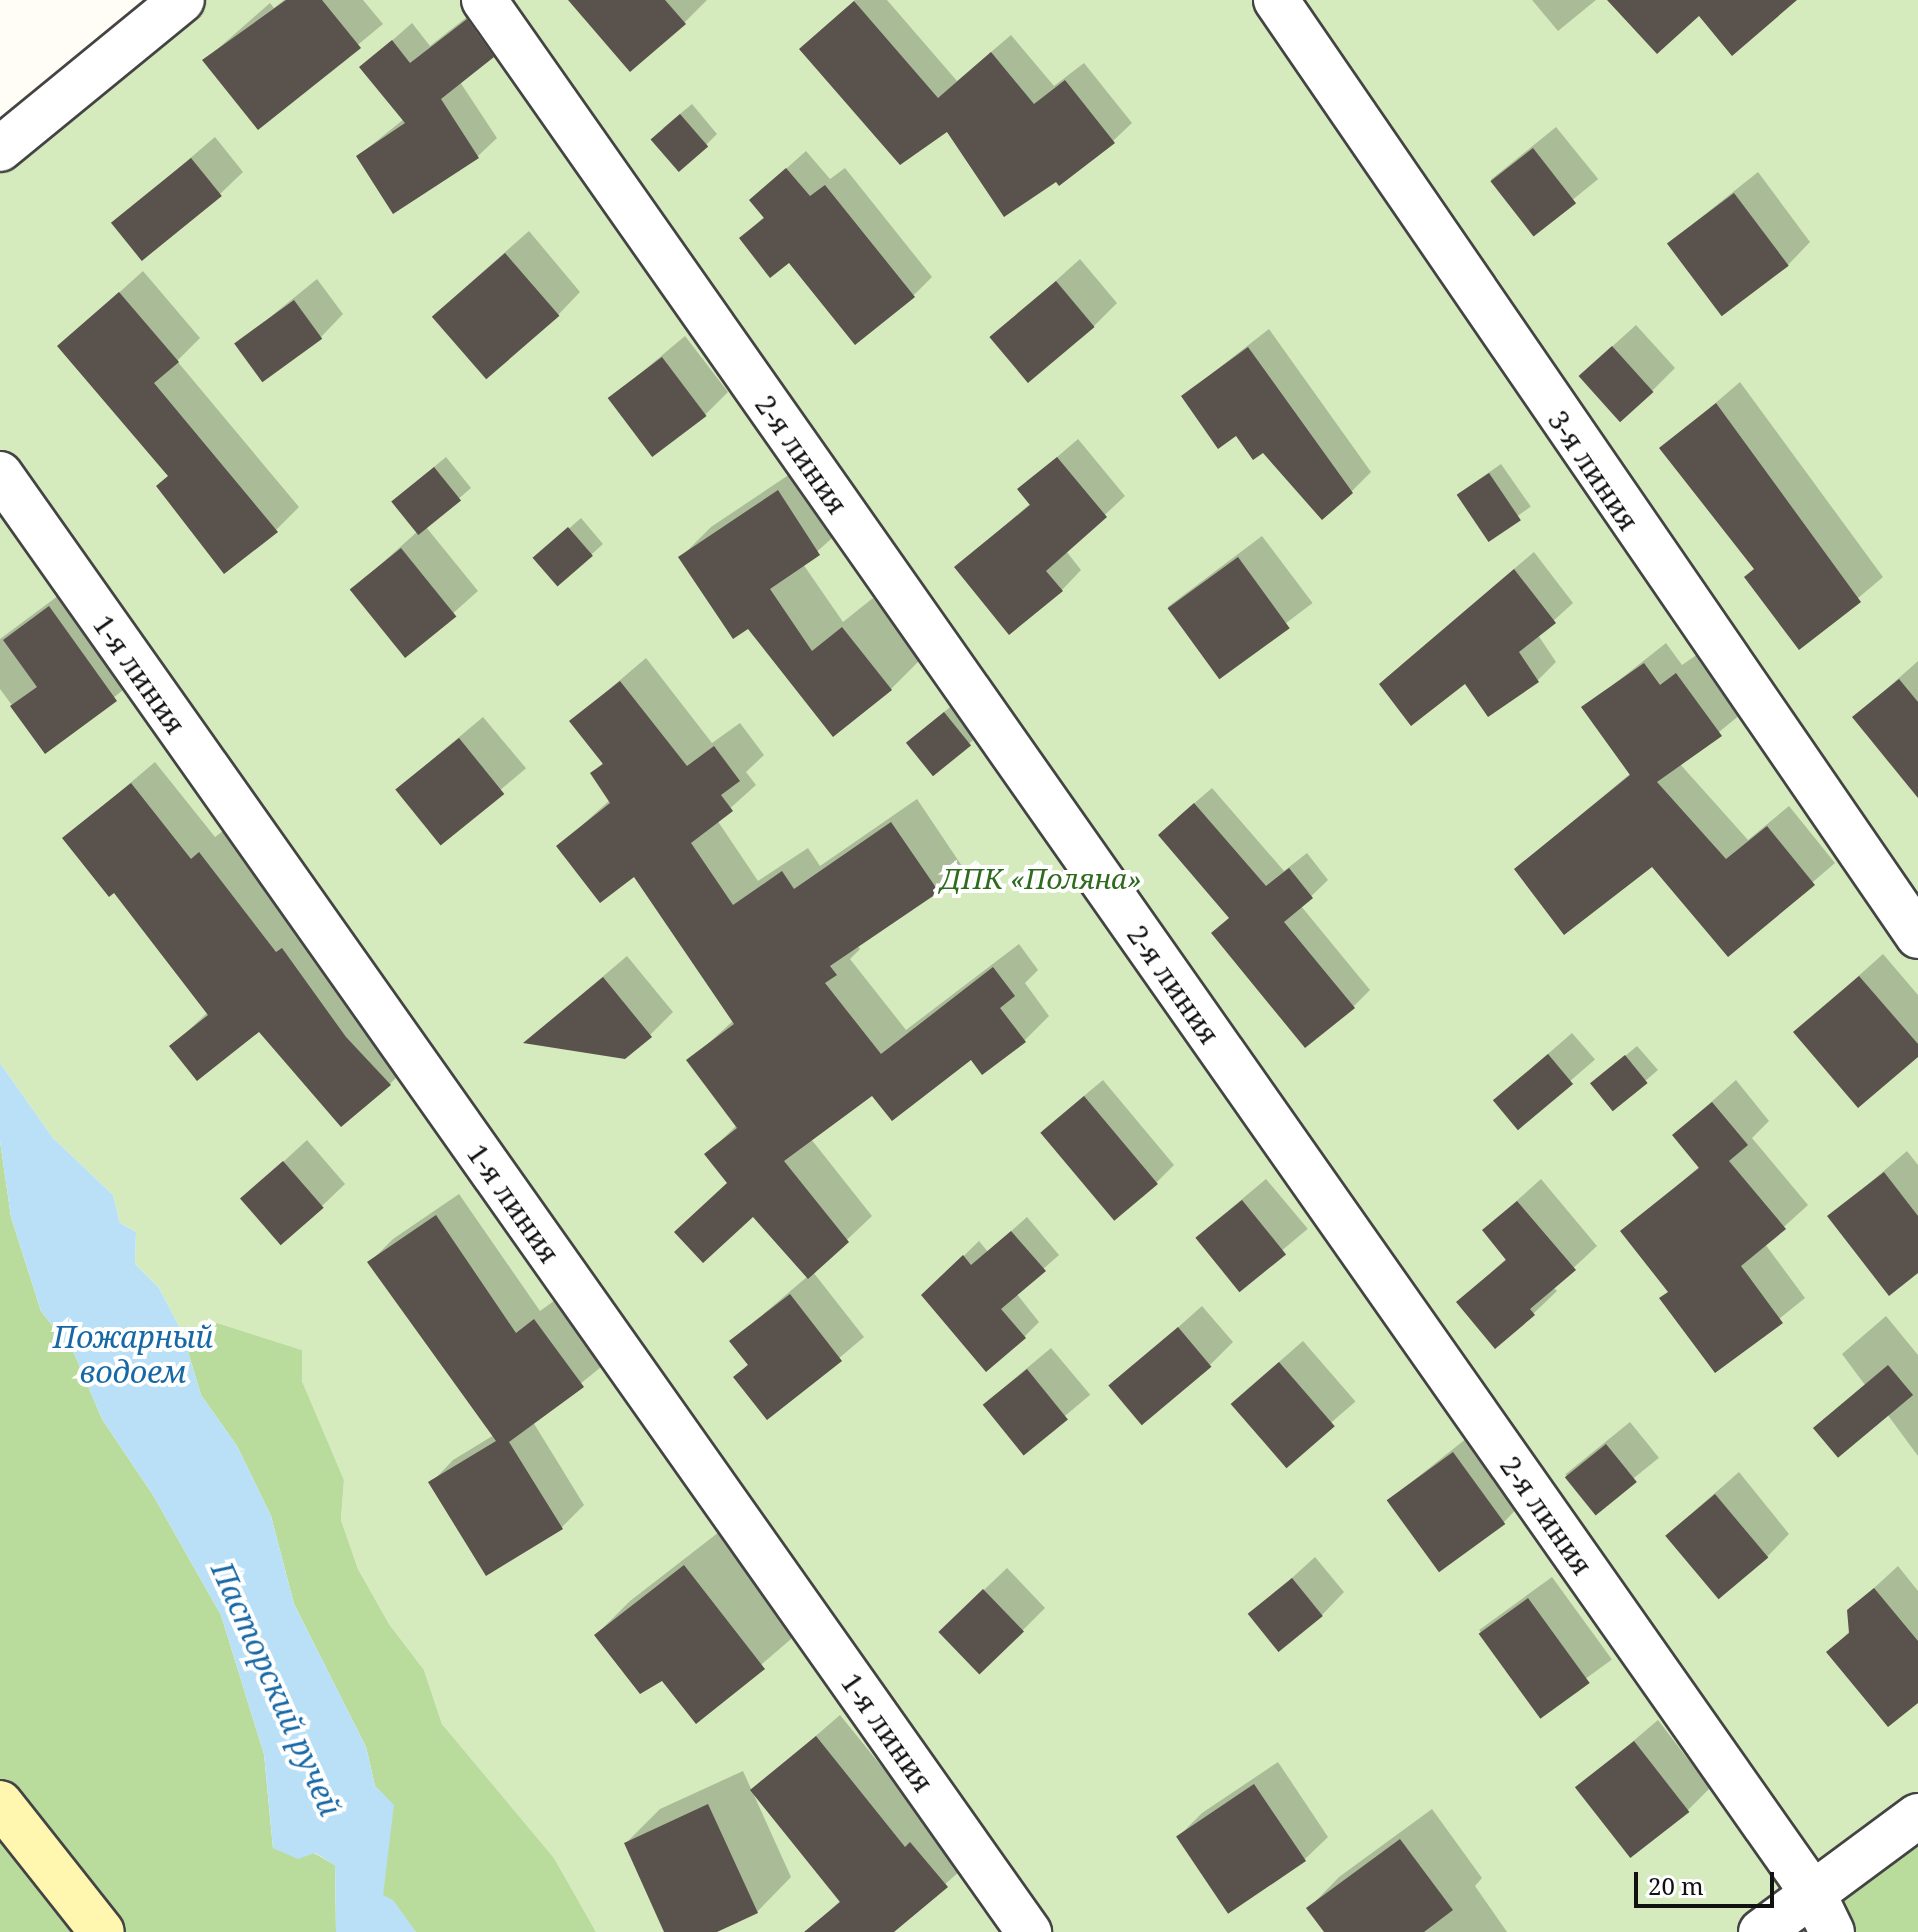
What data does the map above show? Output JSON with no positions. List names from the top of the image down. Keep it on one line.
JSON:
{"streets":{"street":["2-я линия","3-я линия","1-я линия"]},"water":["Пожарный водоем","Пасторский ручей"],"parks":["ДПК «Поляна»"],"scale_bar":"20 m"}
